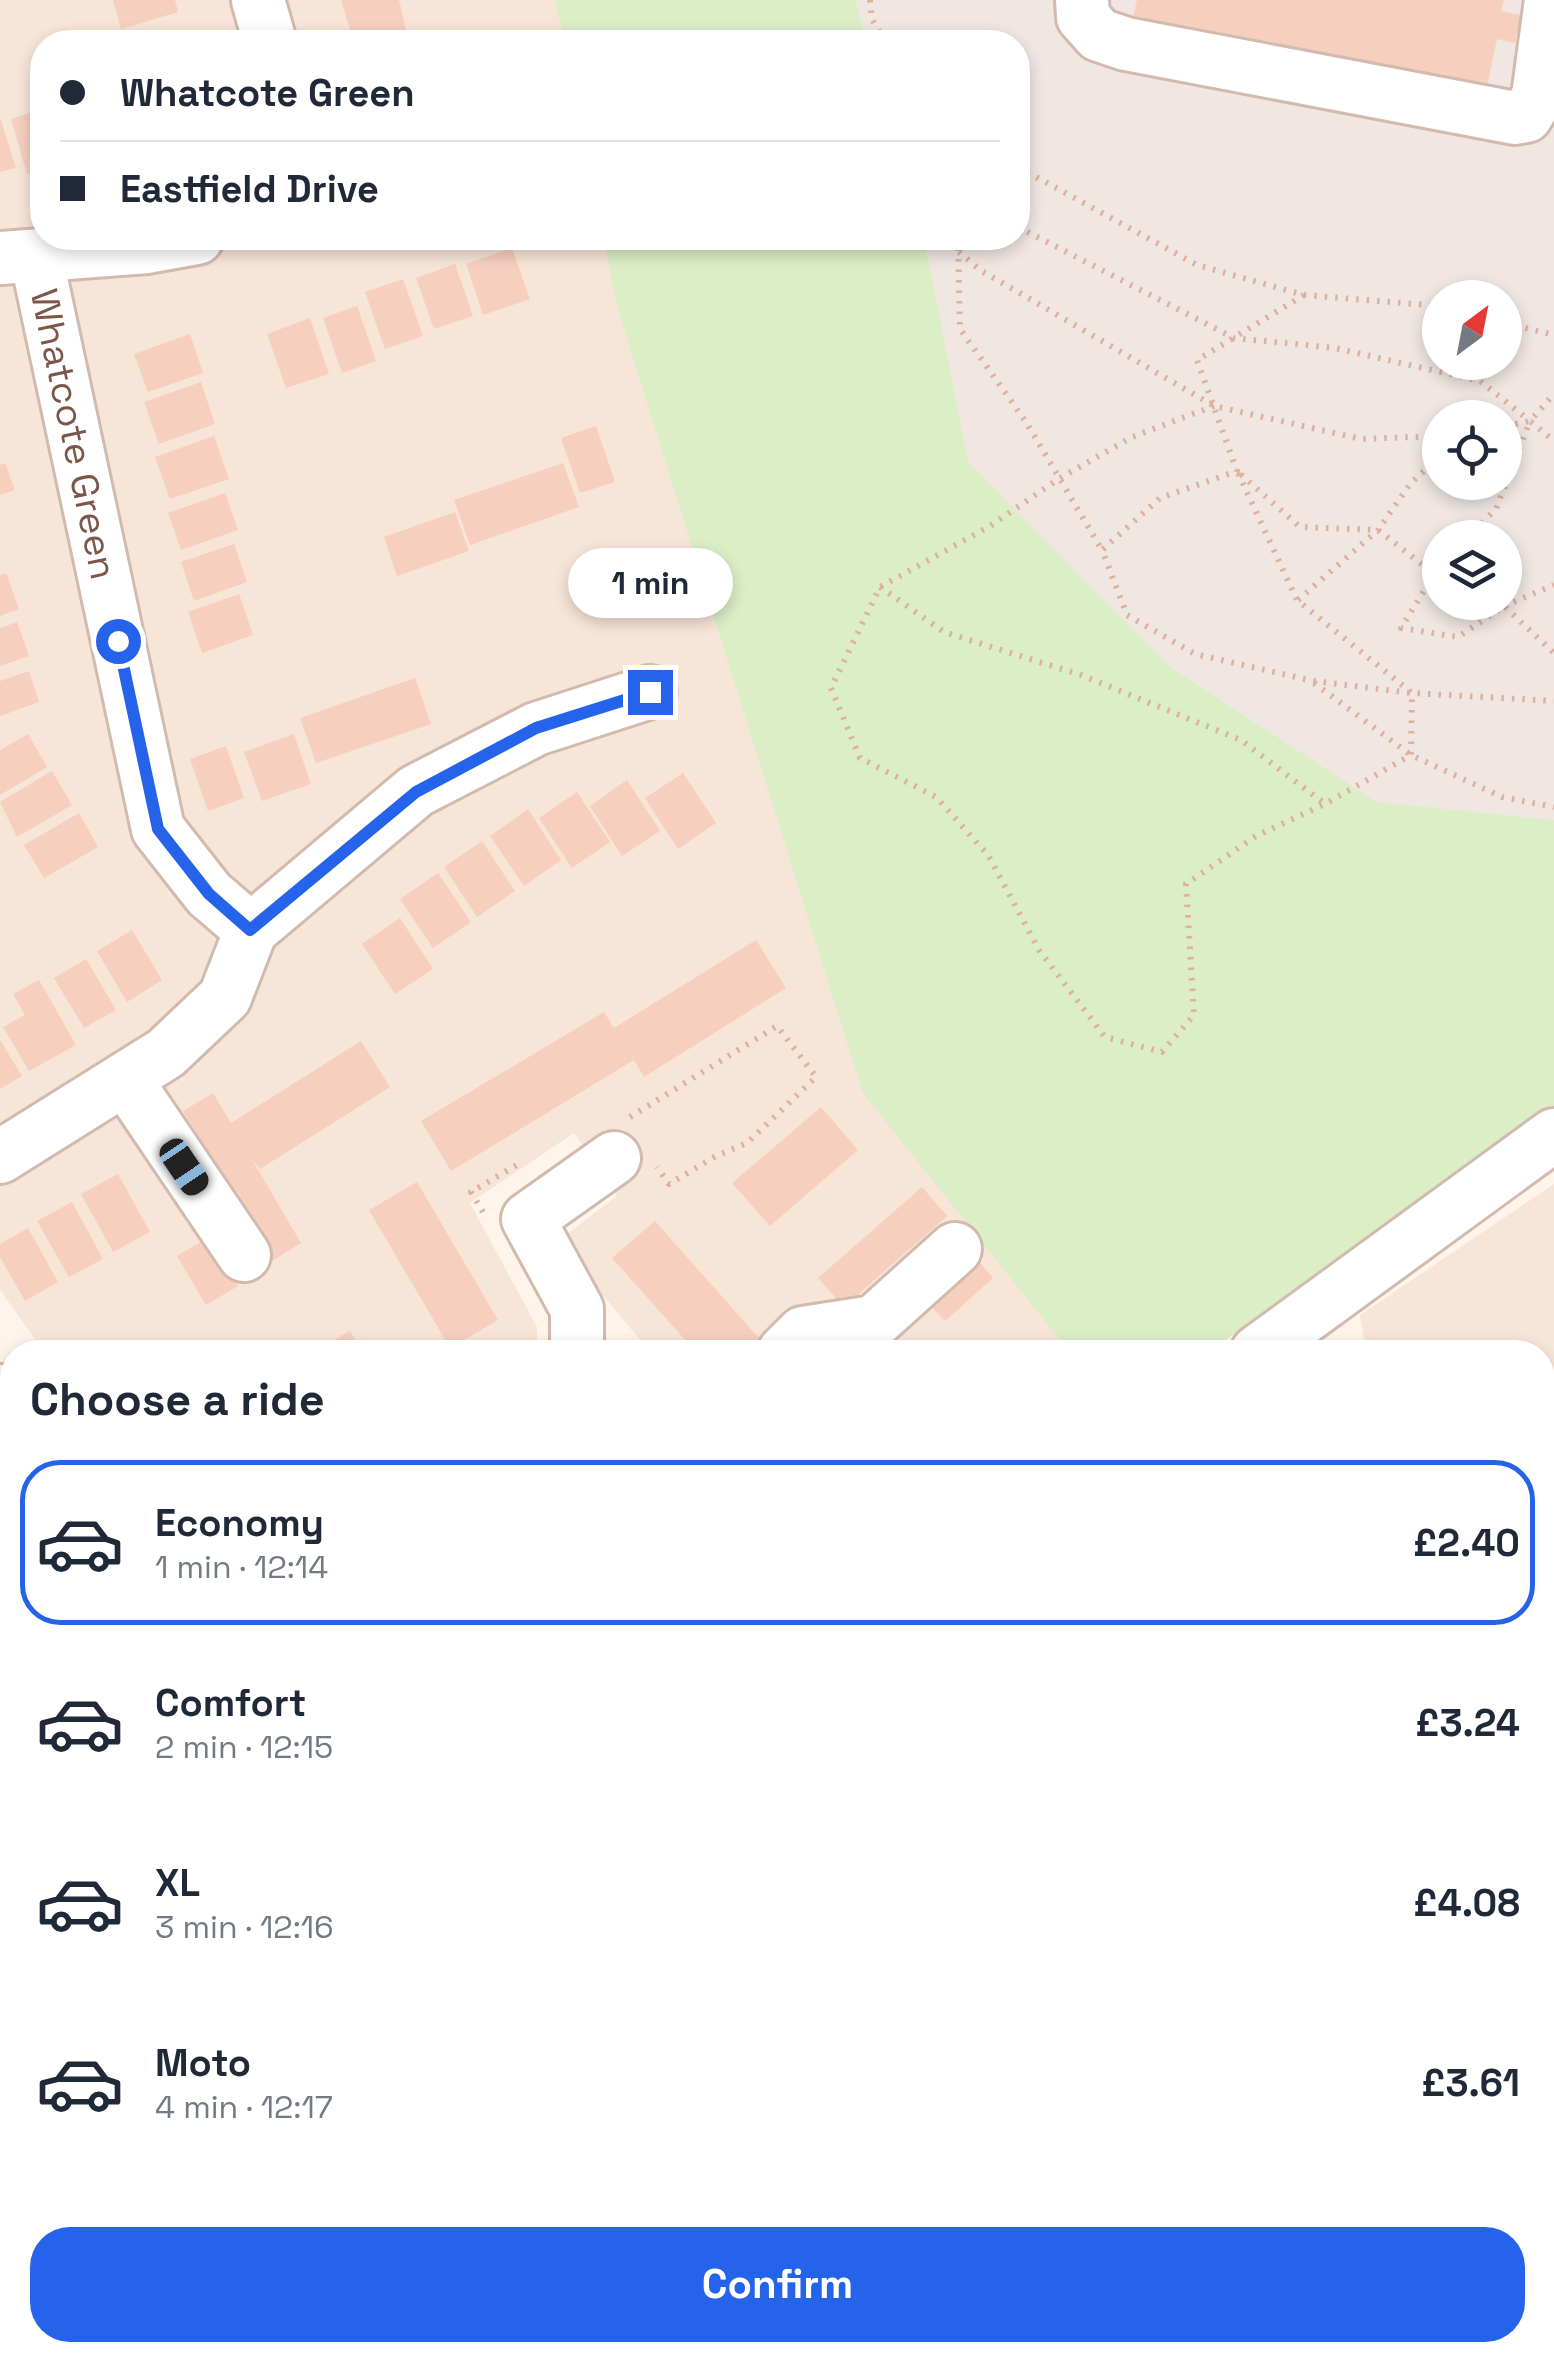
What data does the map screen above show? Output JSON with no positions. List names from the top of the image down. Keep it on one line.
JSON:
{"streets":{"street":["Whatcote Green"]},"north":"top right","page":{"banner":["Whatcote Green","Eastfield Drive"],"bubble":"1 min","heading":"Choose a ride","list":[{"name":"Economy","note":"1 min · 12:14","value":"£2.40"},{"name":"Comfort","note":"2 min · 12:15","value":"£3.24"},{"name":"XL","note":"3 min · 12:16","value":"£4.08"},{"name":"Moto","note":"4 min · 12:17","value":"£3.61"}],"buttons":"Confirm"}}
